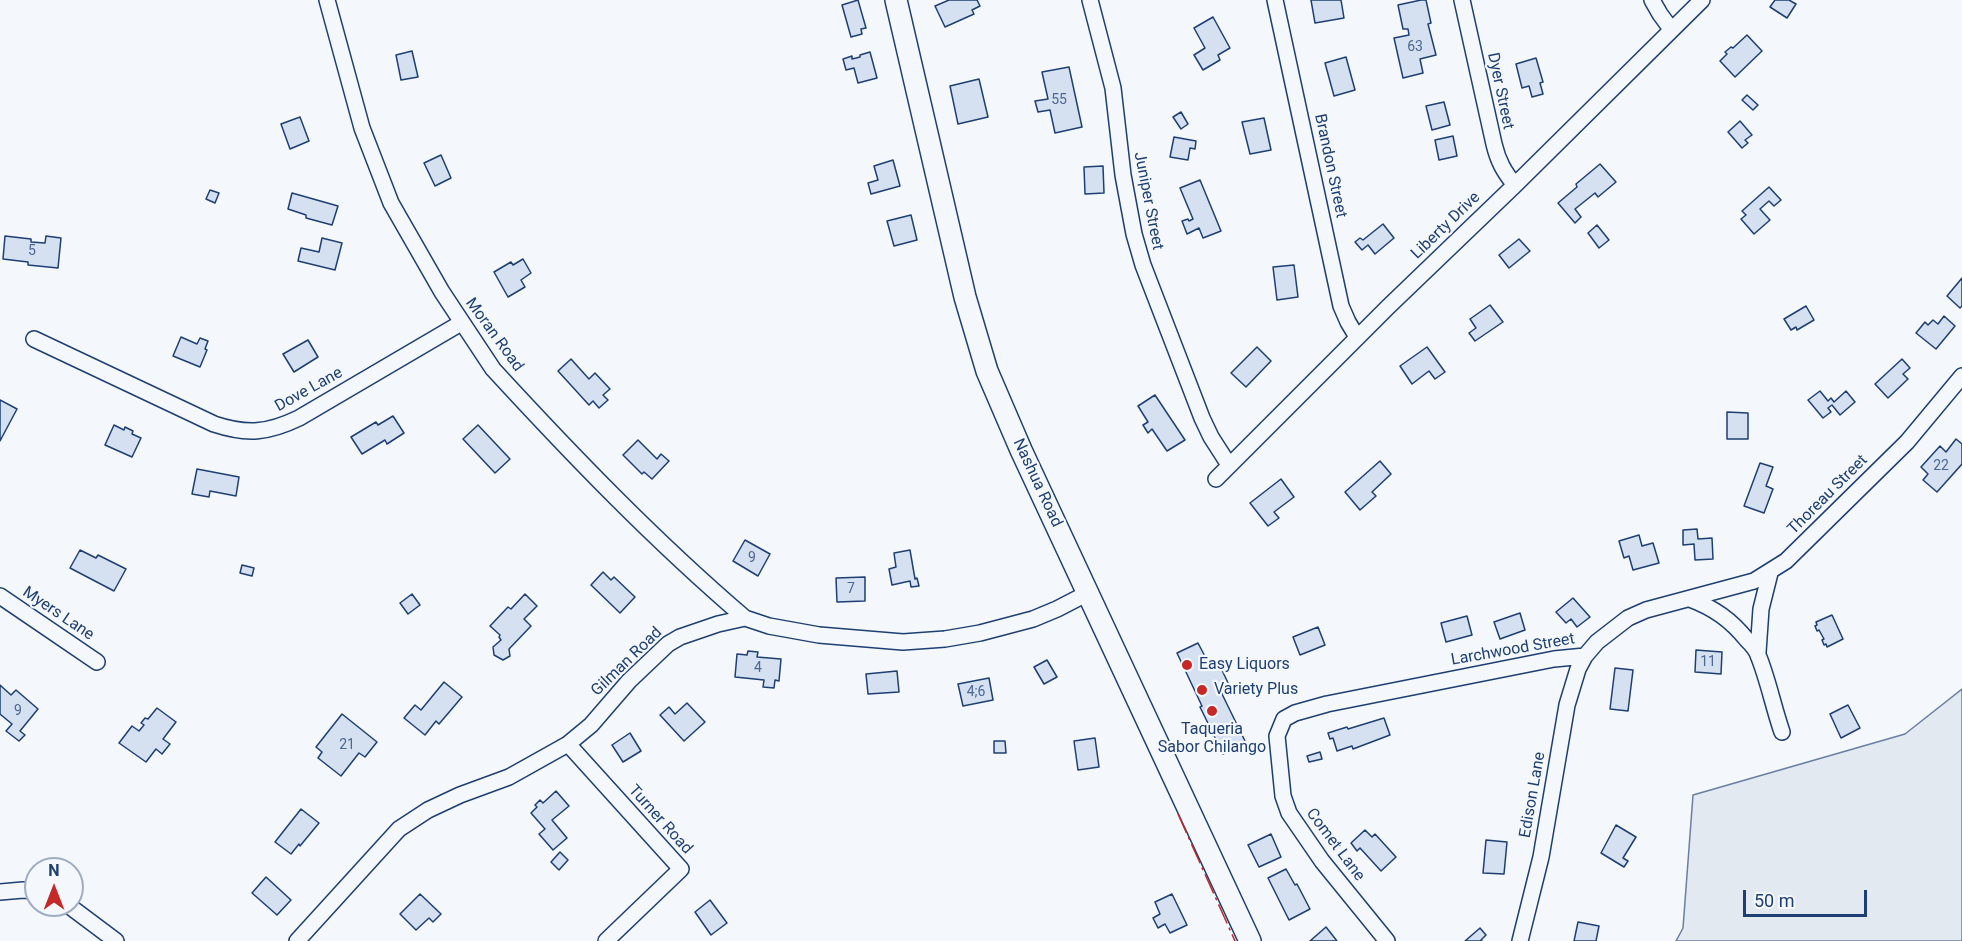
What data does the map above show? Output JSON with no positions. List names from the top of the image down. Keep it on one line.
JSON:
{"streets":{"main road":["Nashua Road"],"street":["Dyer Street","Brandon Street","Juniper Street","Liberty Drive","Moran Road","Dove Lane","Thoreau Street","Myers Lane","Larchwood Street","Gilman Road","Edison Lane","Turner Road","Comet Lane"]},"crossings":[["Dyer Street","Liberty Drive"],["Brandon Street","Liberty Drive"],["Juniper Street","Liberty Drive"],["Moran Road","Dove Lane"],["Moran Road","Gilman Road"],["Thoreau Street","Larchwood Street"],["Larchwood Street","Edison Lane"],["Larchwood Street","Comet Lane"],["Gilman Road","Turner Road"]],"places":["Easy Liquors","Variety Plus","Taqueria Sabor Chilango"],"house_numbers":["63","55","5","22","9","7","11","4","4;6","9","21"],"scale_bar":"50 m","north":"top"}
